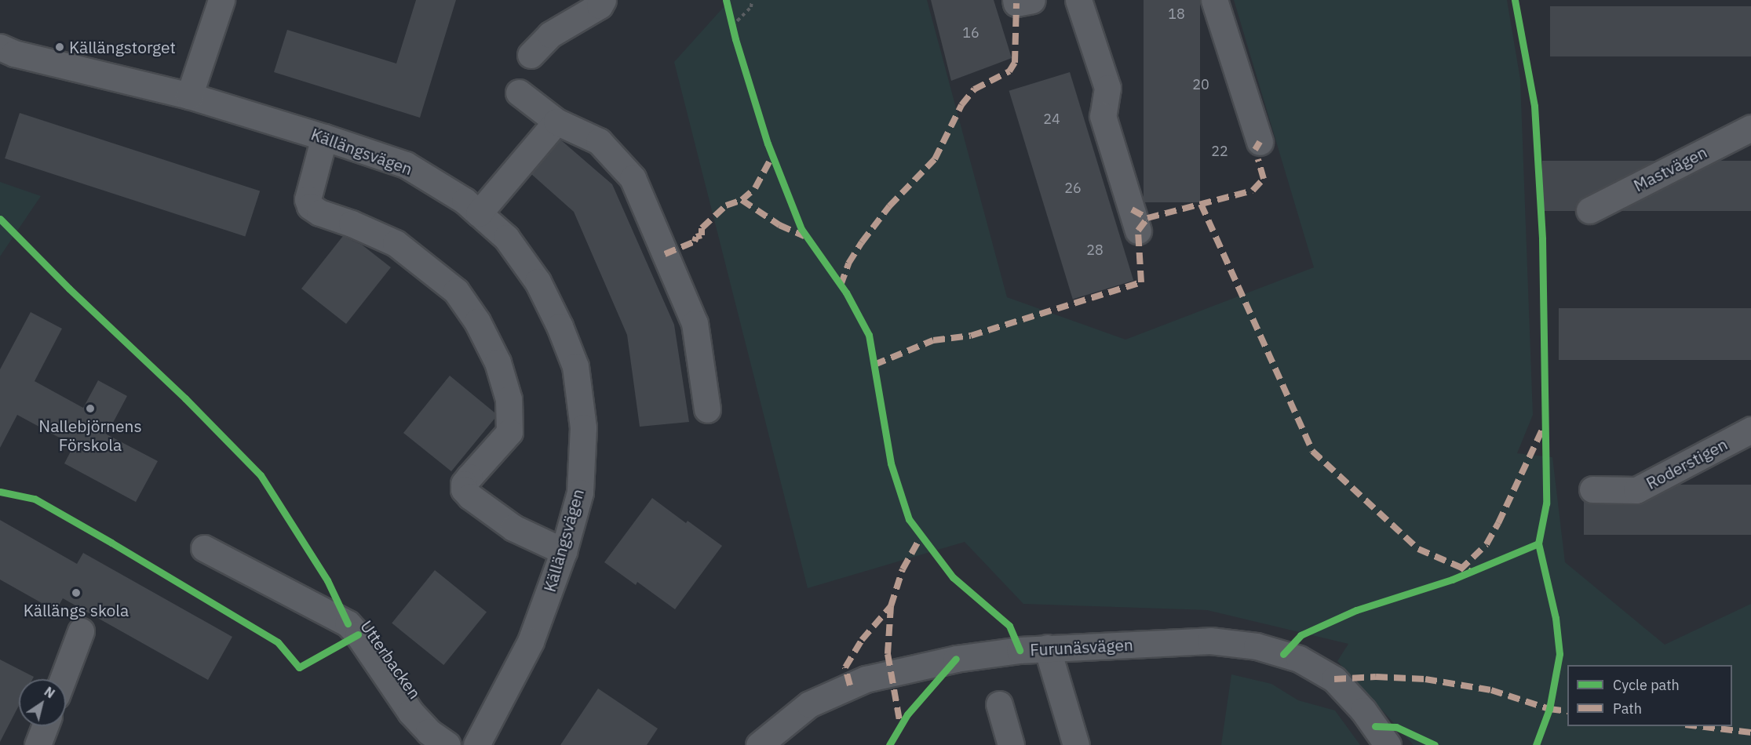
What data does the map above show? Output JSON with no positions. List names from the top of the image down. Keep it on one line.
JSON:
{"streets":{"street":["Källängsvägen","Mastvägen","Roderstigen","Furunäsvägen","Utterbacken"]},"places":["Källängstorget","Nallebjörnens Förskola","Källängs skola"],"house_numbers":["18","16","20","24","22","26","28"],"legend":["Cycle path","Path"],"north":"top right"}
